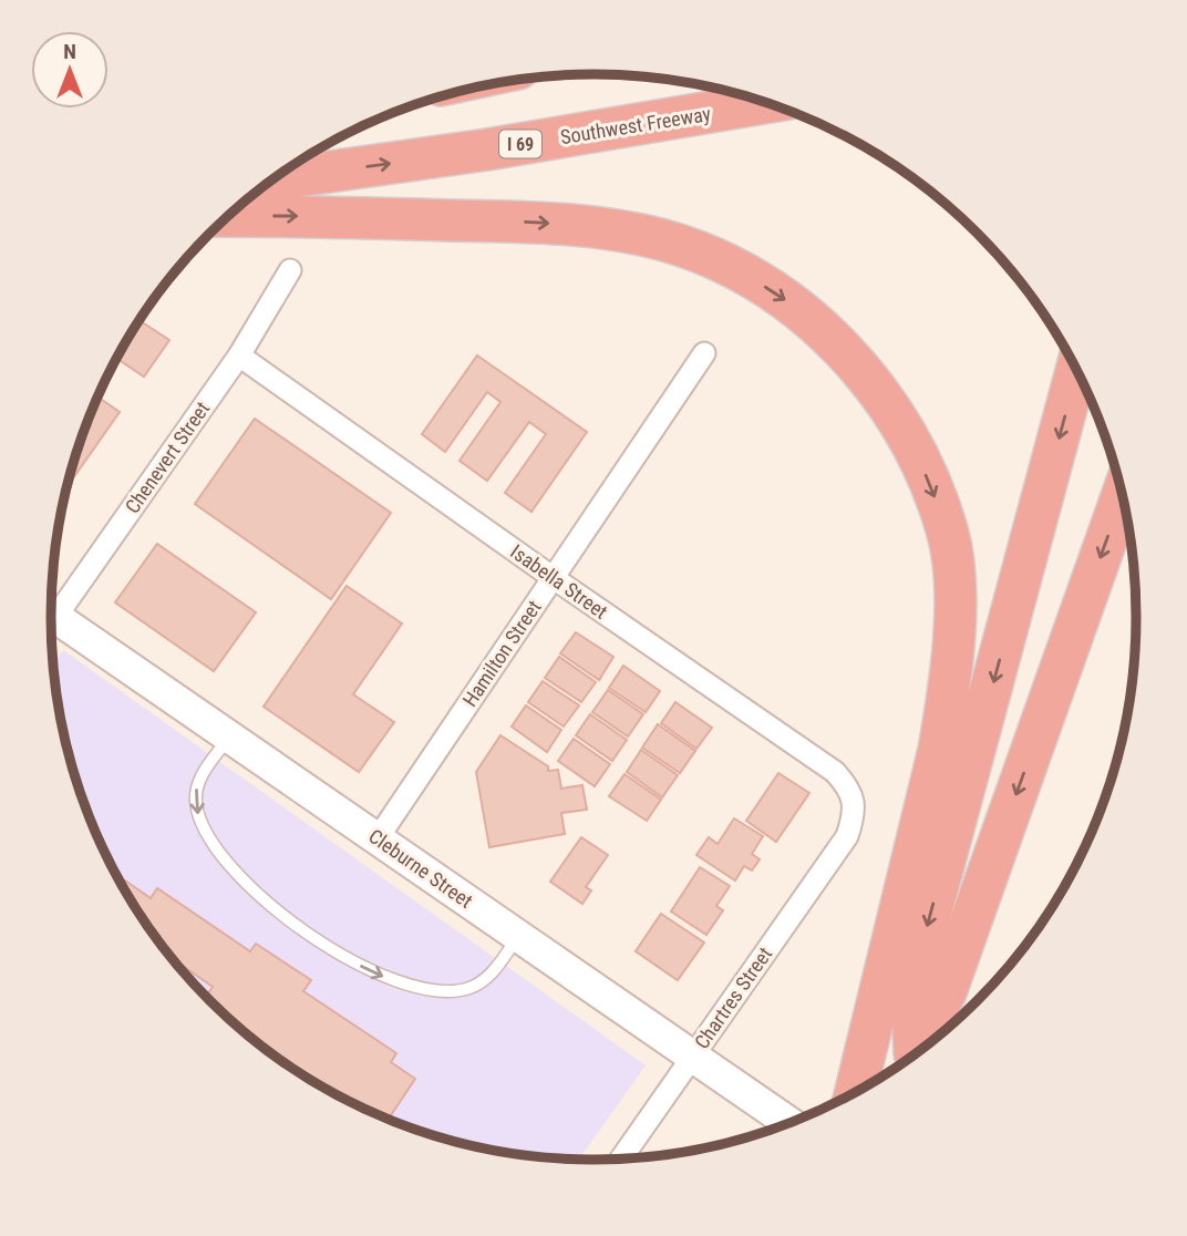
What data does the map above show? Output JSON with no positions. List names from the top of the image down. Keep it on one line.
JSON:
{"streets":{"highway":["Southwest Freeway","I 69"],"main road":["Cleburne Street"],"street":["Chenevert Street","Isabella Street","Hamilton Street","Chartres Street"]},"crossings":[["Chenevert Street","Isabella Street"],["Isabella Street","Hamilton Street"],["Isabella Street","Chartres Street"],["Hamilton Street","Cleburne Street"],["Cleburne Street","Chartres Street"]],"one_way":["Southwest Freeway"],"north":"top"}
